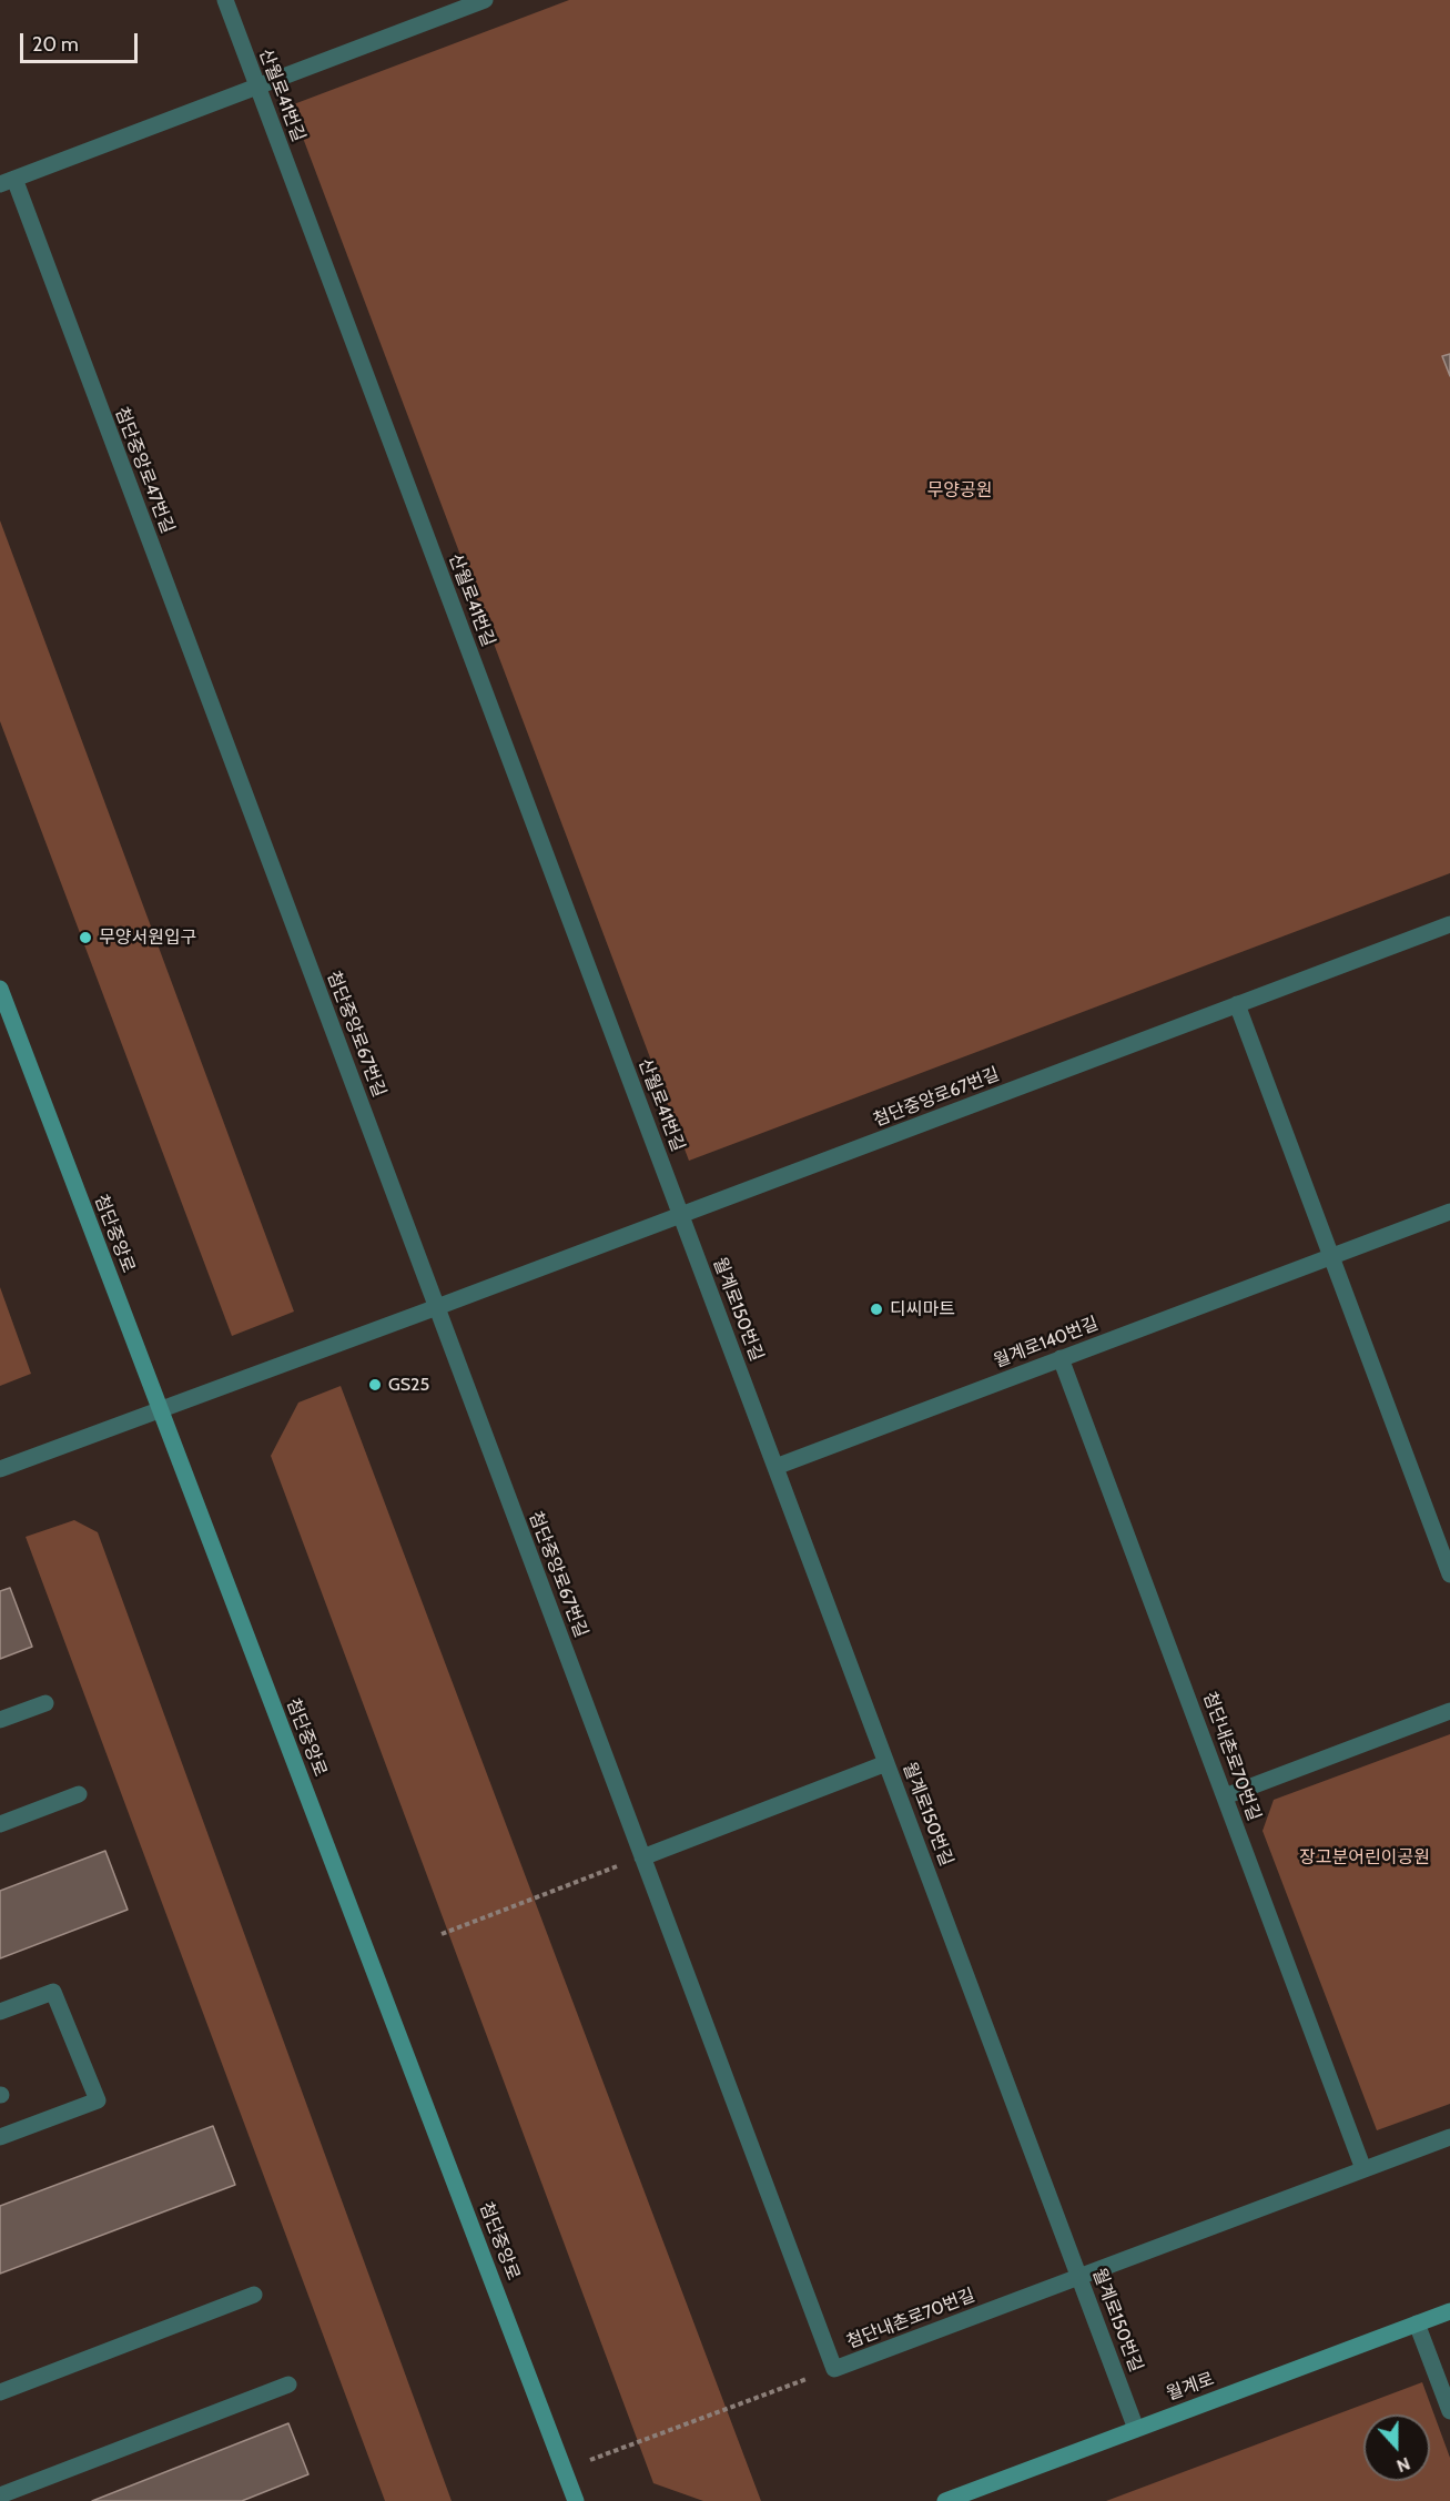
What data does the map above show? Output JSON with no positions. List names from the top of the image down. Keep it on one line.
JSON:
{"streets":{"street":["산월로41번길","첨단중앙로47번길","첨단중앙로67번길","첨단중앙로","월계로150번길","월계로140번길","첨단내촌로70번길","월계로"]},"crossings":[["산월로41번길","첨단중앙로47번길"],["산월로41번길","첨단중앙로67번길"],["산월로41번길","월계로150번길"],["첨단중앙로47번길","첨단중앙로67번길"],["첨단중앙로67번길","첨단중앙로"],["첨단중앙로67번길","월계로150번길"],["첨단중앙로67번길","첨단내촌로70번길"],["월계로150번길","월계로140번길"],["월계로150번길","첨단내촌로70번길"],["월계로150번길","월계로"],["월계로140번길","첨단내촌로70번길"]],"parks":["무양공원","장고분어린이공원"],"places":["무양서원입구","디씨마트","GS25"],"scale_bar":"20 m","north":"bottom"}
